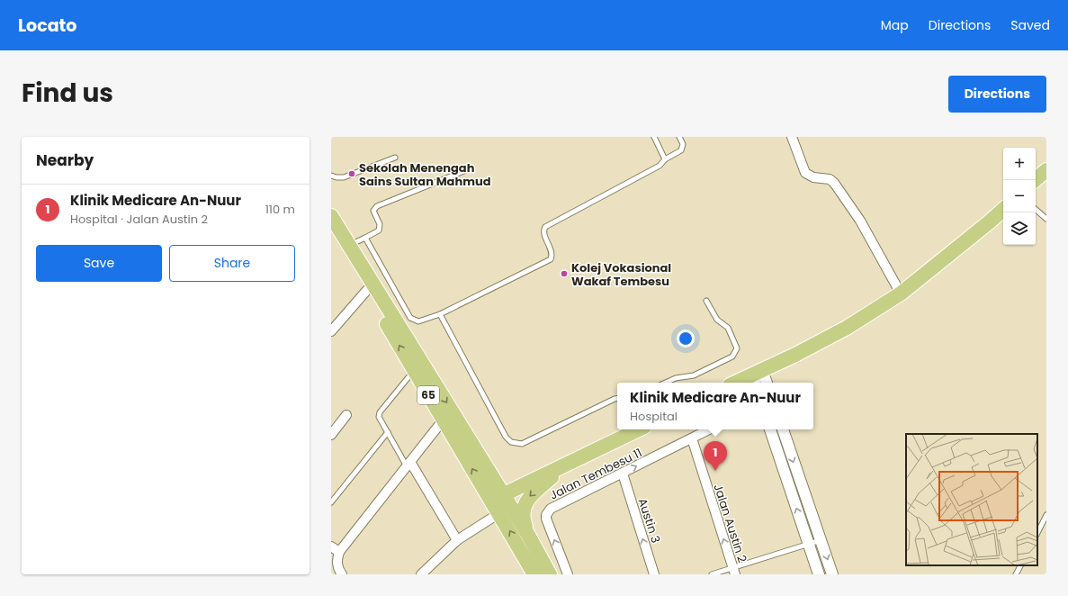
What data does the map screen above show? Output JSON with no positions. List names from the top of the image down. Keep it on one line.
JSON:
{"streets":{"main road":["65"],"street":["Jalan Tembesu 11","Austin 3","Jalan Austin 2"]},"crossings":[["Jalan Tembesu 11","Austin 3"],["Jalan Tembesu 11","Jalan Austin 2"]],"one_way":["Jalan Tembesu 11","Austin 3"],"places":["Sekolah Menengah Sains Sultan Mahmud","Kolej Vokasional Wakaf Tembesu"],"page":{"header":"Locato","nav":["Map","Directions","Saved"],"title":"Find us","buttons":["Directions",["Save","Share"]],"heading":"Nearby","map_buttons":["+","−"],"list":[{"mark":"1","name":"Klinik Medicare An-Nuur","note":"Hospital · Jalan Austin 2","value":"110 m"}],"popup":["Klinik Medicare An-Nuur","Hospital"],"pins":"1"}}
